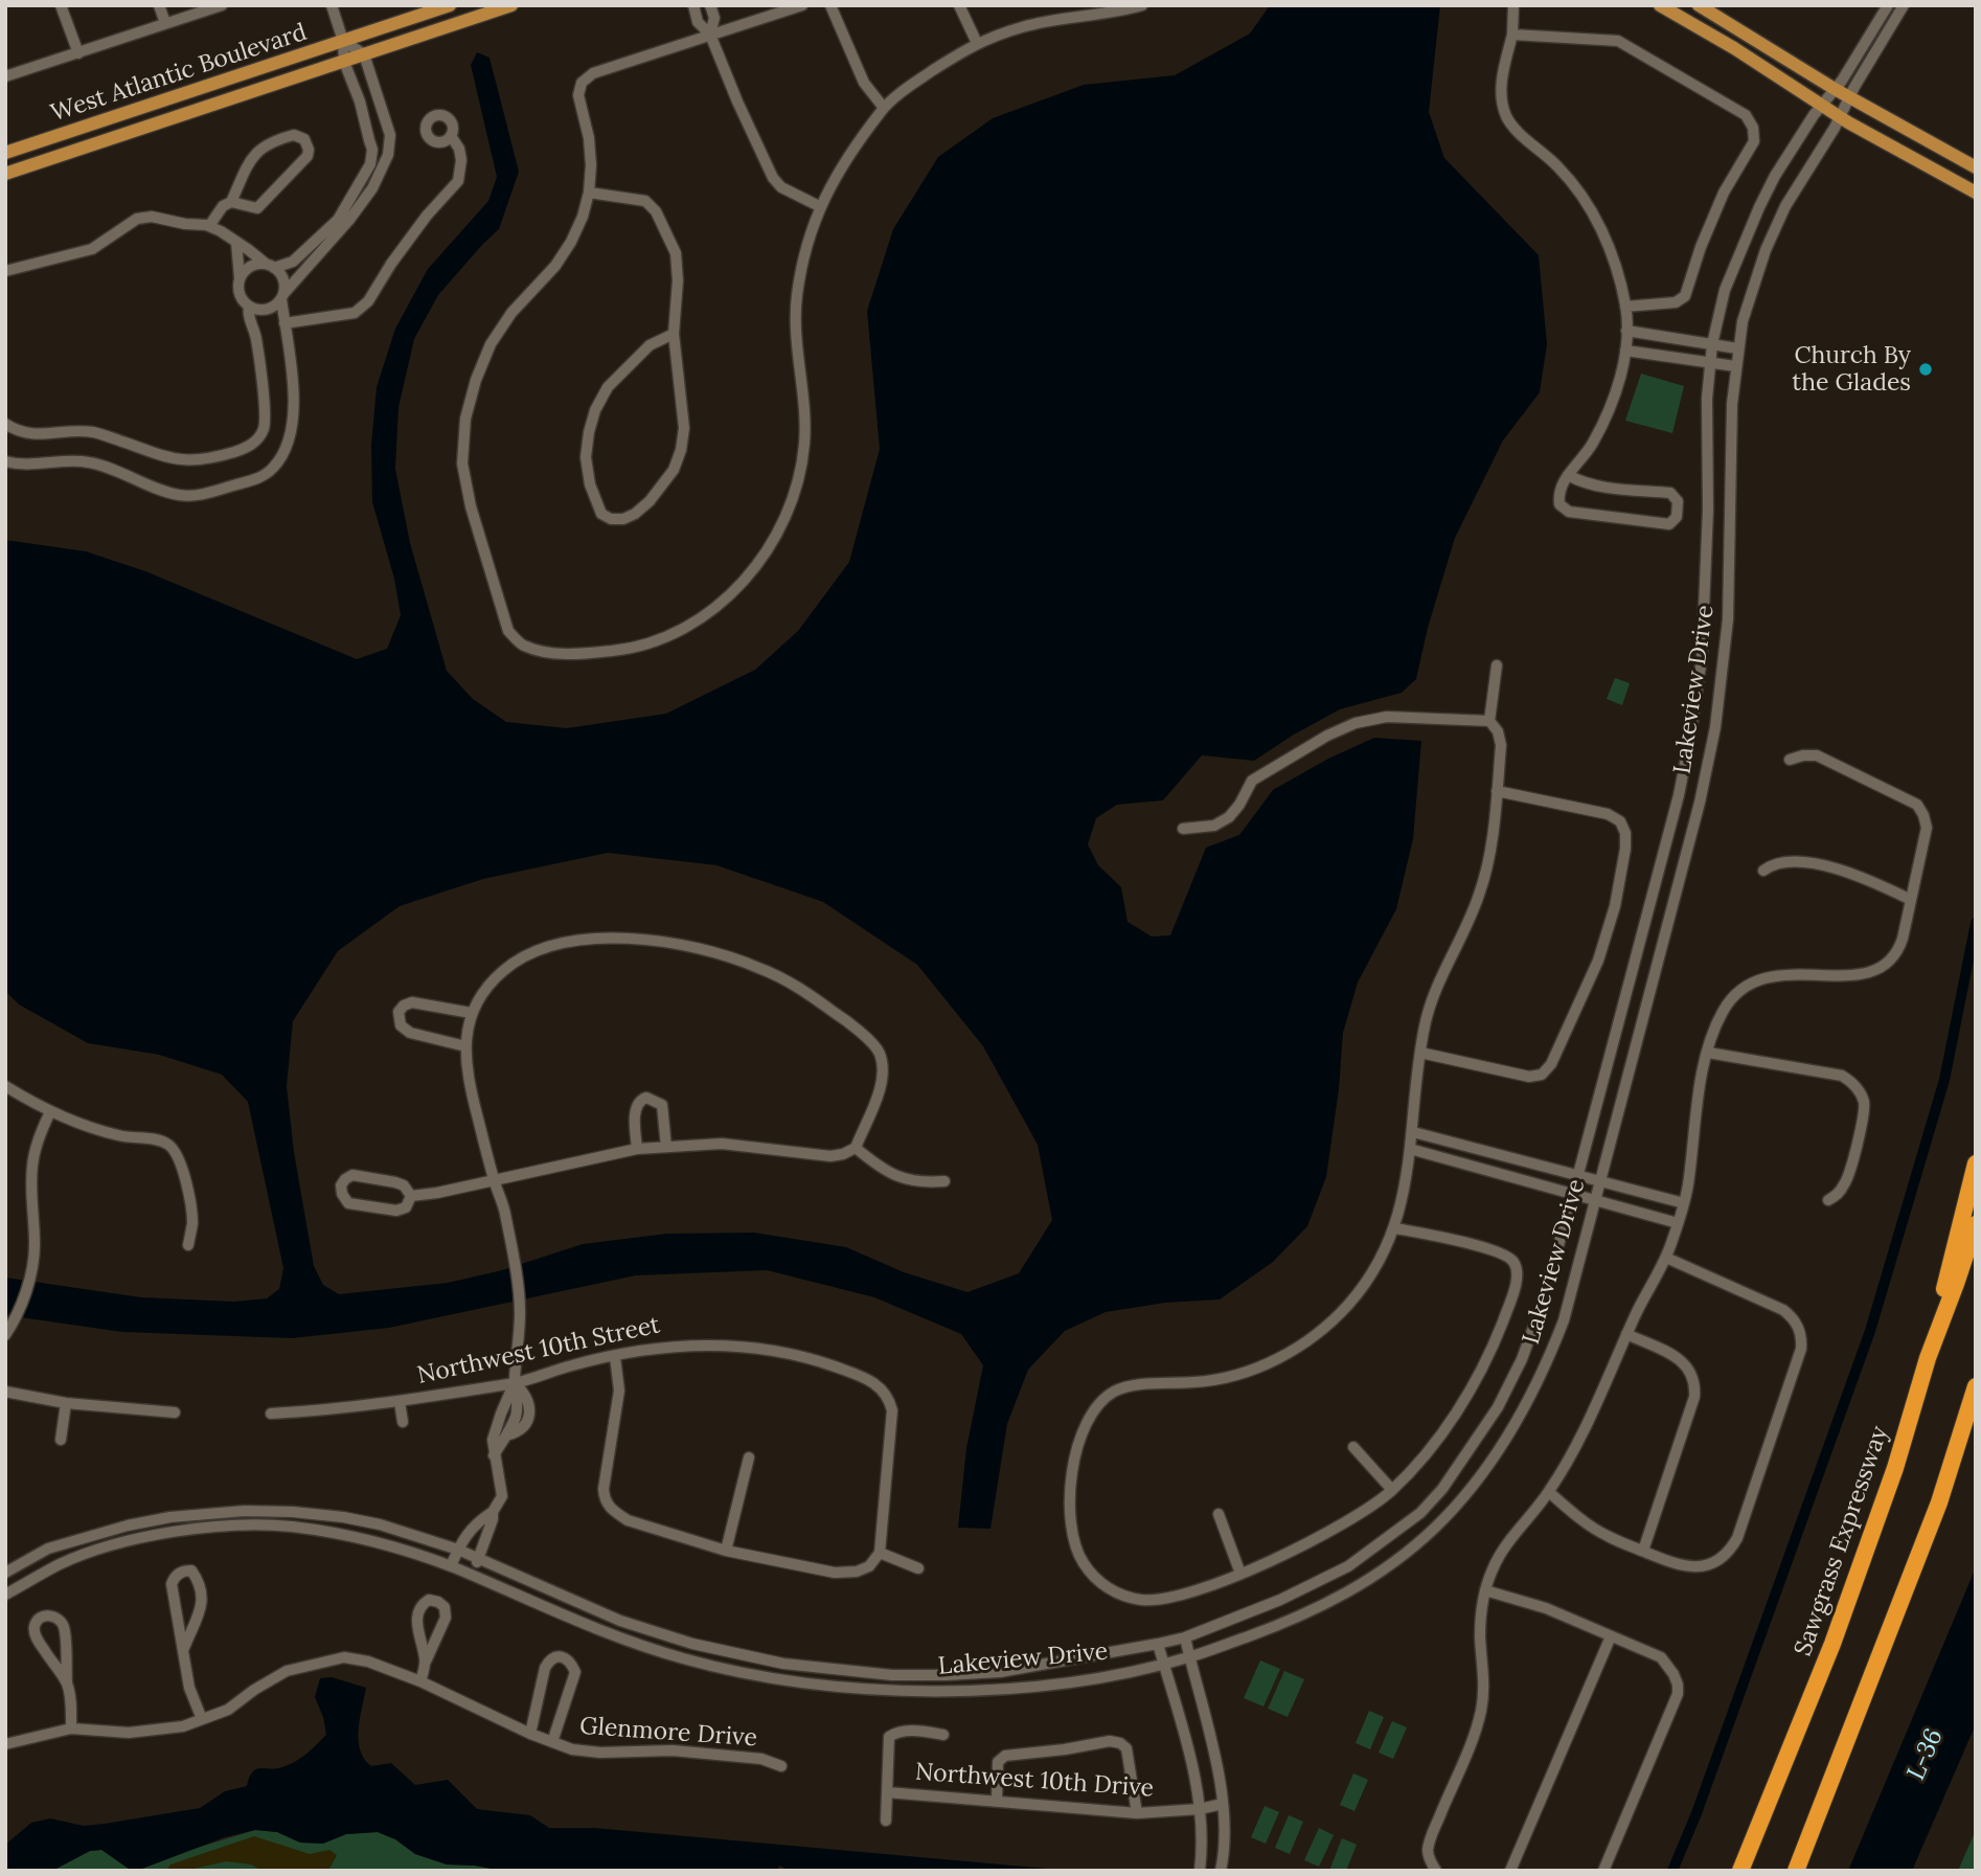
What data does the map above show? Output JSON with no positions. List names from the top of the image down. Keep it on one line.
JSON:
{"streets":{"highway":["Sawgrass Expressway"],"main road":["West Atlantic Boulevard"],"street":["Lakeview Drive","Northwest 10th Street","Glenmore Drive","Northwest 10th Drive"]},"water":["L-36"],"places":["Church By the Glades"]}
